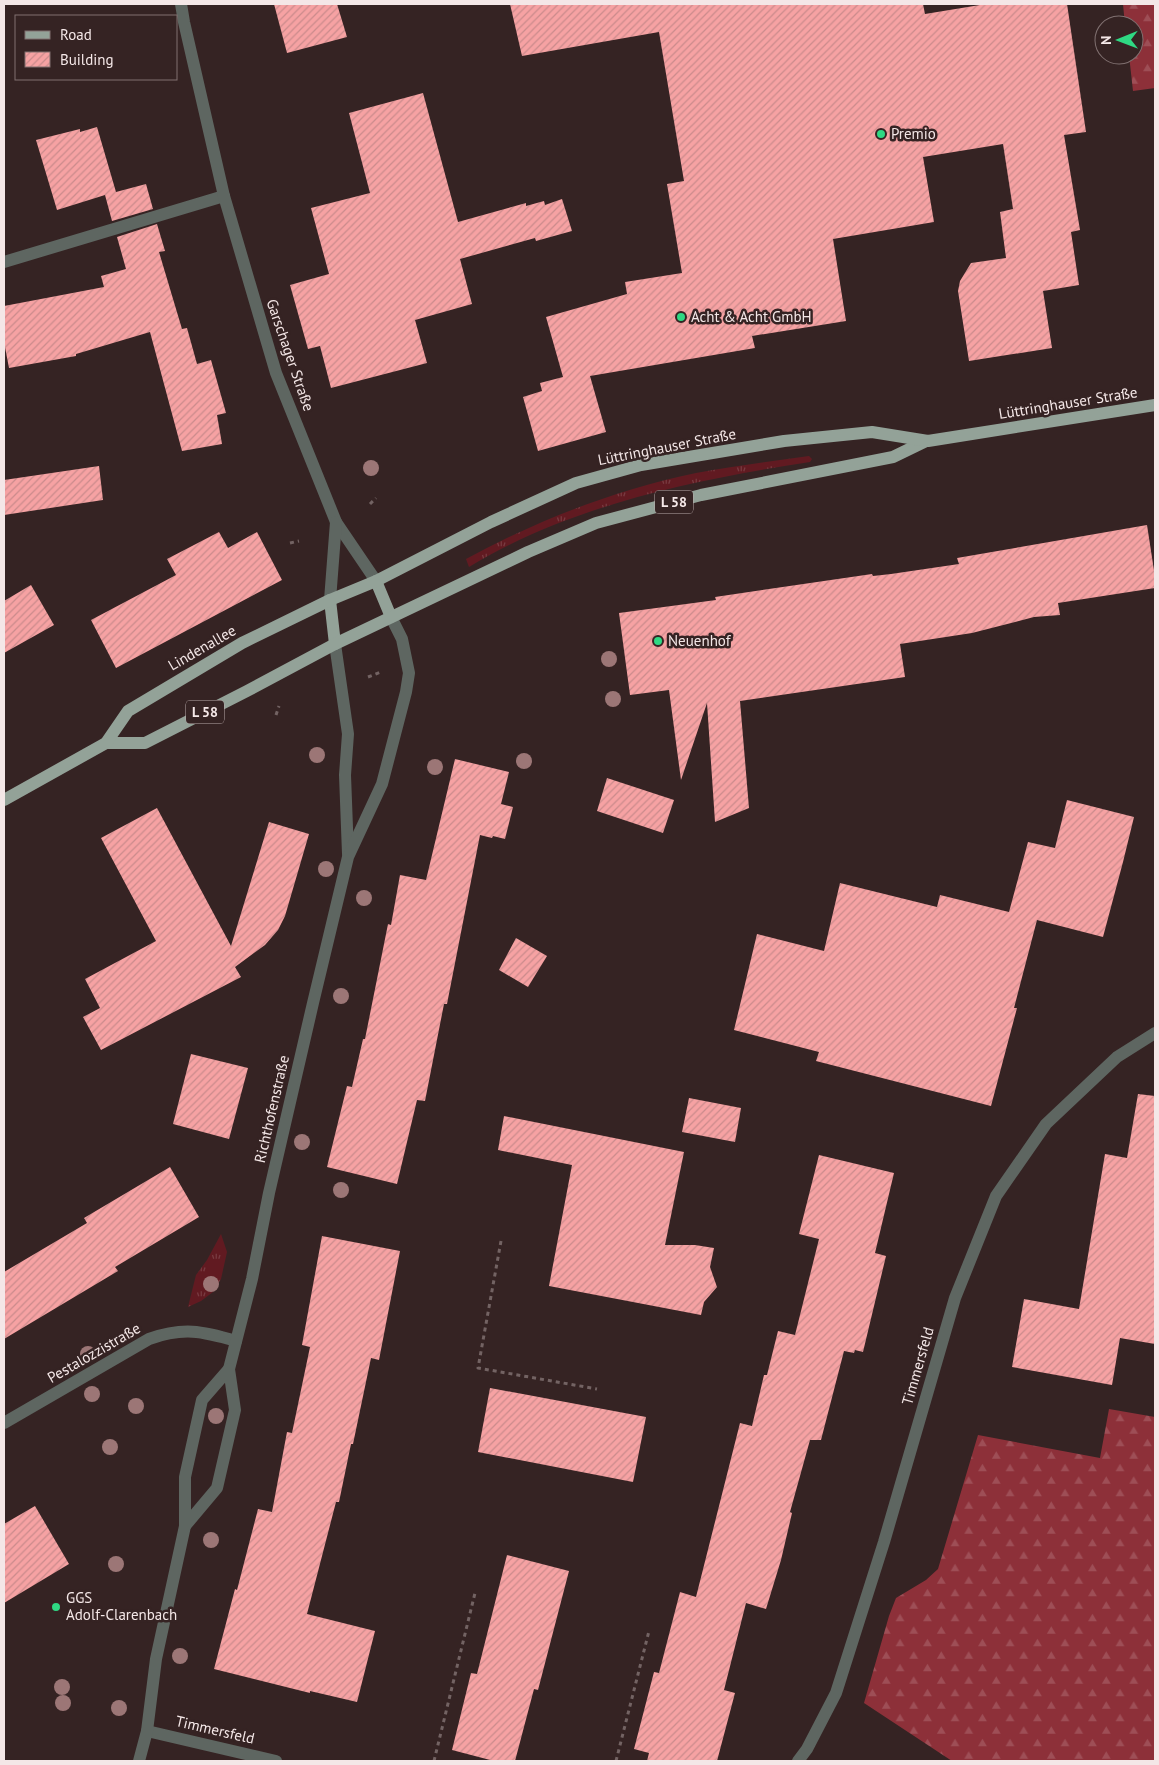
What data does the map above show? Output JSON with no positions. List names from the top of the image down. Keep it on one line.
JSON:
{"streets":{"main road":["Lüttringhauser Straße","L 58","Lindenallee"],"street":["Garschager Straße","Richthofenstraße","Pestalozzistraße","Timmersfeld"]},"crossings":[["Garschager Straße","Lüttringhauser Straße"],["Garschager Straße","L 58"],["Garschager Straße","Lindenallee"],["Lüttringhauser Straße","L 58"],["Lüttringhauser Straße","Richthofenstraße"],["L 58","Lindenallee"],["L 58","Richthofenstraße"],["Lindenallee","Richthofenstraße"],["Richthofenstraße","Pestalozzistraße"],["Richthofenstraße","Timmersfeld"]],"places":["Premio","Acht & Acht GmbH","Neuenhof","GGS Adolf-Clarenbach"],"legend":["Road","Building"],"north":"left"}
